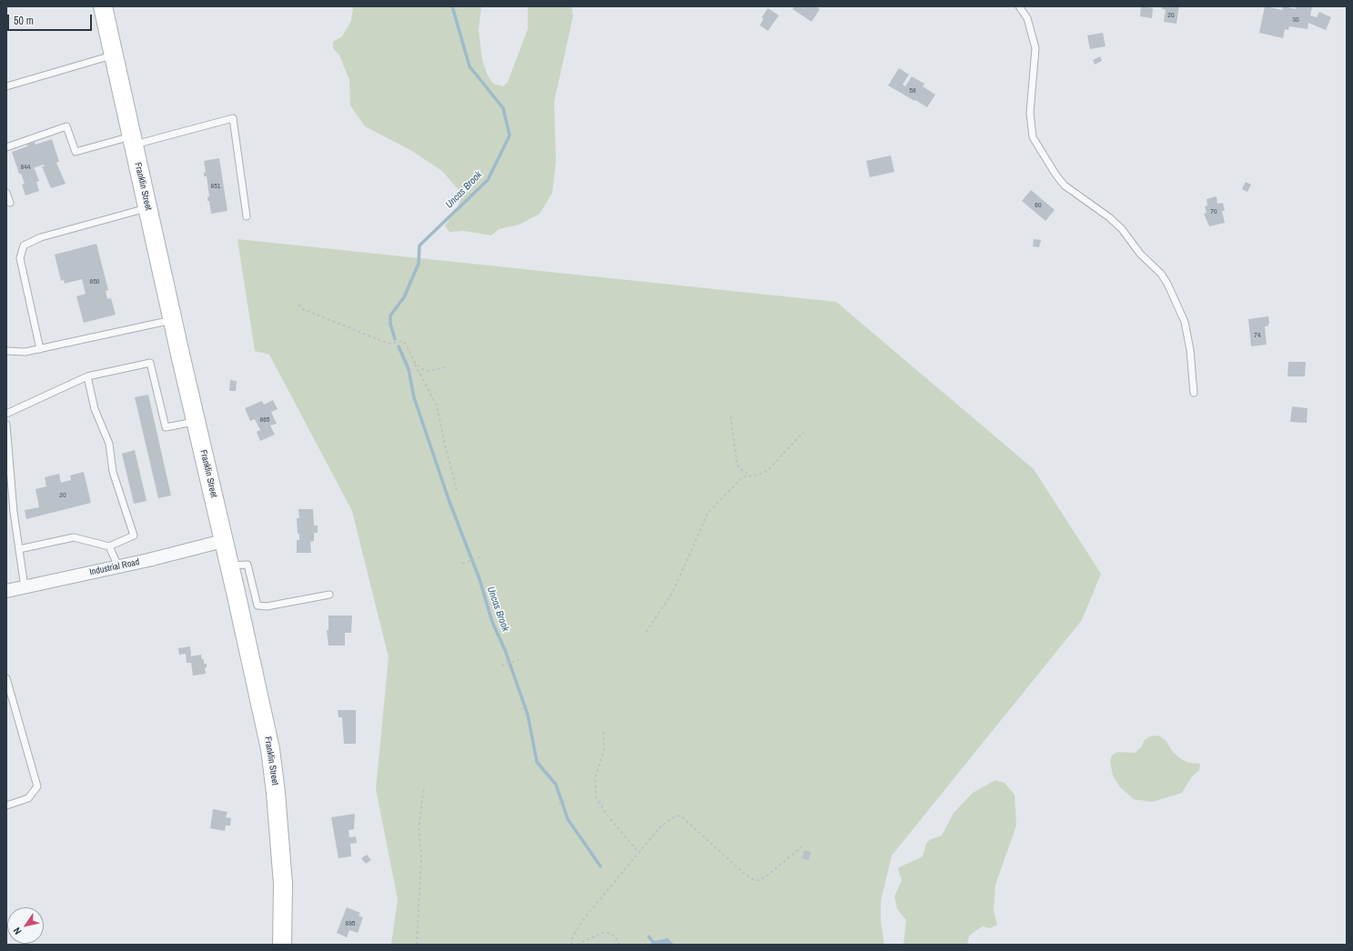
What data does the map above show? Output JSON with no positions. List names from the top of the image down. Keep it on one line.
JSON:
{"streets":{"main road":["Franklin Street"],"street":["Industrial Road"]},"crossings":[["Franklin Street","Industrial Road"]],"water":["Uncas Brook"],"house_numbers":["20","30","58","844","851","60","70","850","74","865","20","895"],"scale_bar":"50 m","north":"bottom left"}
